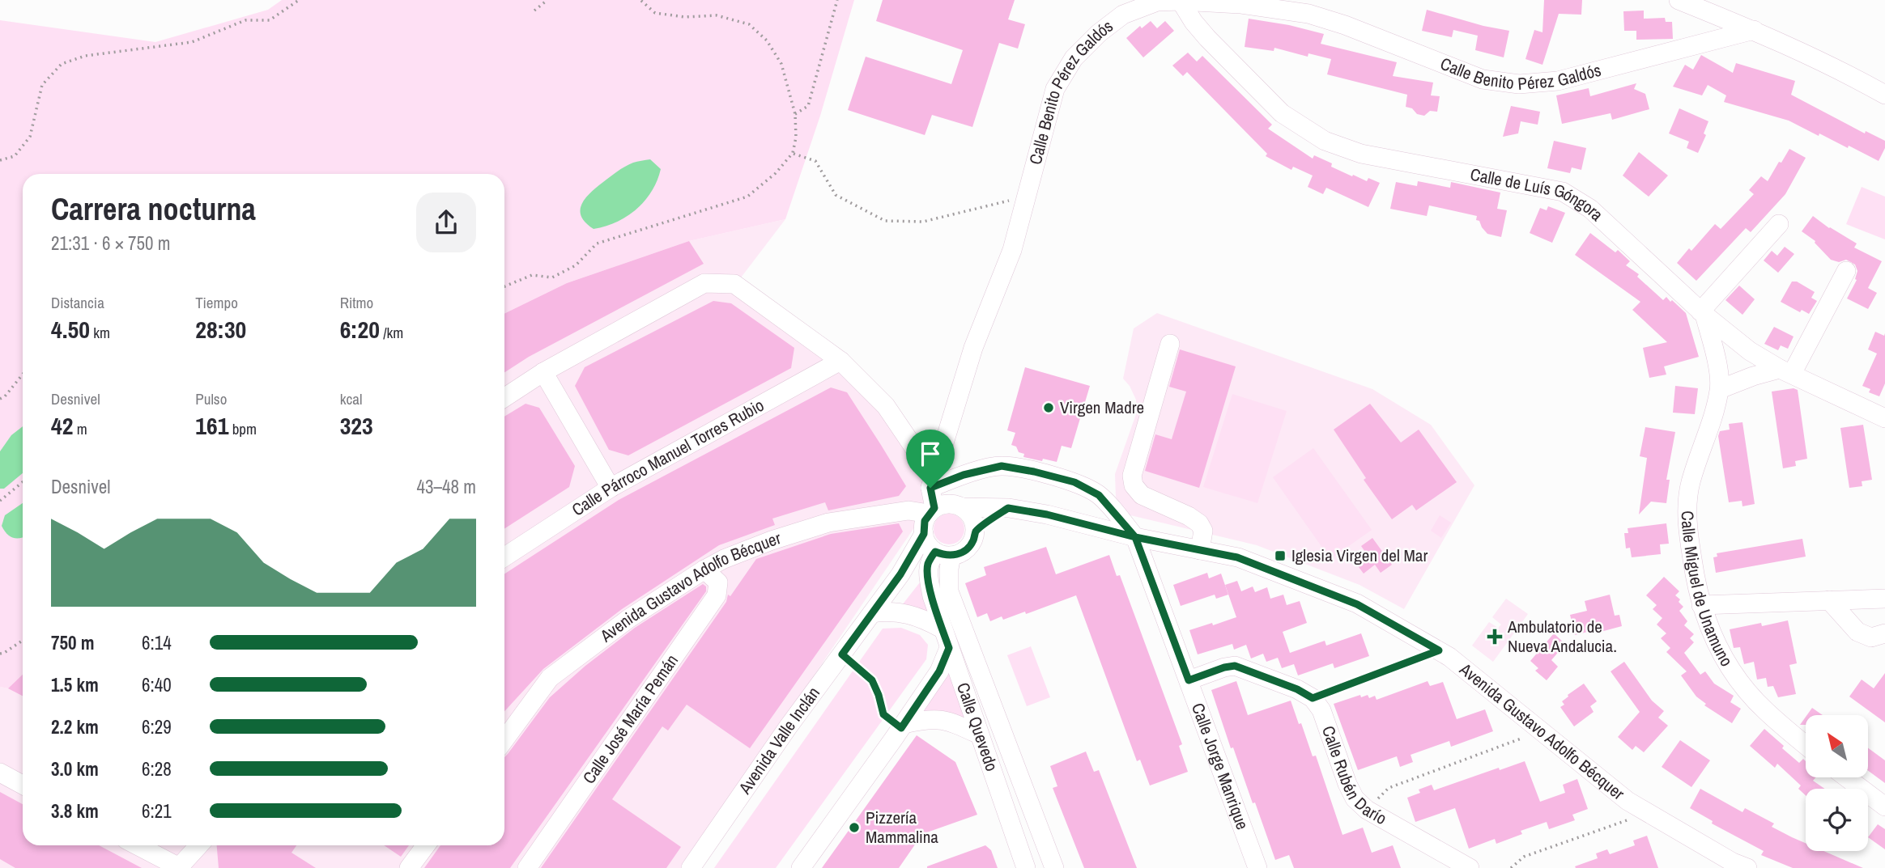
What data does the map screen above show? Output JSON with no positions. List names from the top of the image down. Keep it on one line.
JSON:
{"streets":{"street":["Calle Benito Pérez Galdós","Calle de Luís Góngora","Calle Párroco Manuel Torres Rubio","Calle Miguel de Unamuno","Avenida Gustavo Adolfo Bécquer","Calle José María Pemán","Calle Quevedo","Avenida Valle Inclán","Calle Jorge Manrique","Calle Rubén Darío"]},"crossings":[["Calle Benito Pérez Galdós","Calle de Luís Góngora"],["Calle Benito Pérez Galdós","Avenida Gustavo Adolfo Bécquer"],["Calle Benito Pérez Galdós","Calle Quevedo"],["Calle Benito Pérez Galdós","Avenida Valle Inclán"],["Avenida Gustavo Adolfo Bécquer","Calle José María Pemán"],["Avenida Gustavo Adolfo Bécquer","Calle Quevedo"],["Avenida Gustavo Adolfo Bécquer","Avenida Valle Inclán"],["Avenida Gustavo Adolfo Bécquer","Calle Jorge Manrique"],["Calle Quevedo","Avenida Valle Inclán"]],"places":{"other":["Virgen Madre","Pizzería Mammalina"],"transit":["Iglesia Virgen del Mar"],"health":["Ambulatorio de Nueva Andalucia."]},"north":"top left","page":{"heading":["Carrera nocturna","21:31 · 6 × 750 m"],"stats":[["Distancia","4.50 km"],["Tiempo","28:30"],["Ritmo","6:20 /km"],["Desnivel","42 m"],["Pulso","161 bpm"],["kcal","323"]],"chart":["Desnivel","43–48 m"],"list":[{"name":"750 m","note":"6:14"},{"name":"1.5 km","note":"6:40"},{"name":"2.2 km","note":"6:29"},{"name":"3.0 km","note":"6:28"},{"name":"3.8 km","note":"6:21"}]}}
